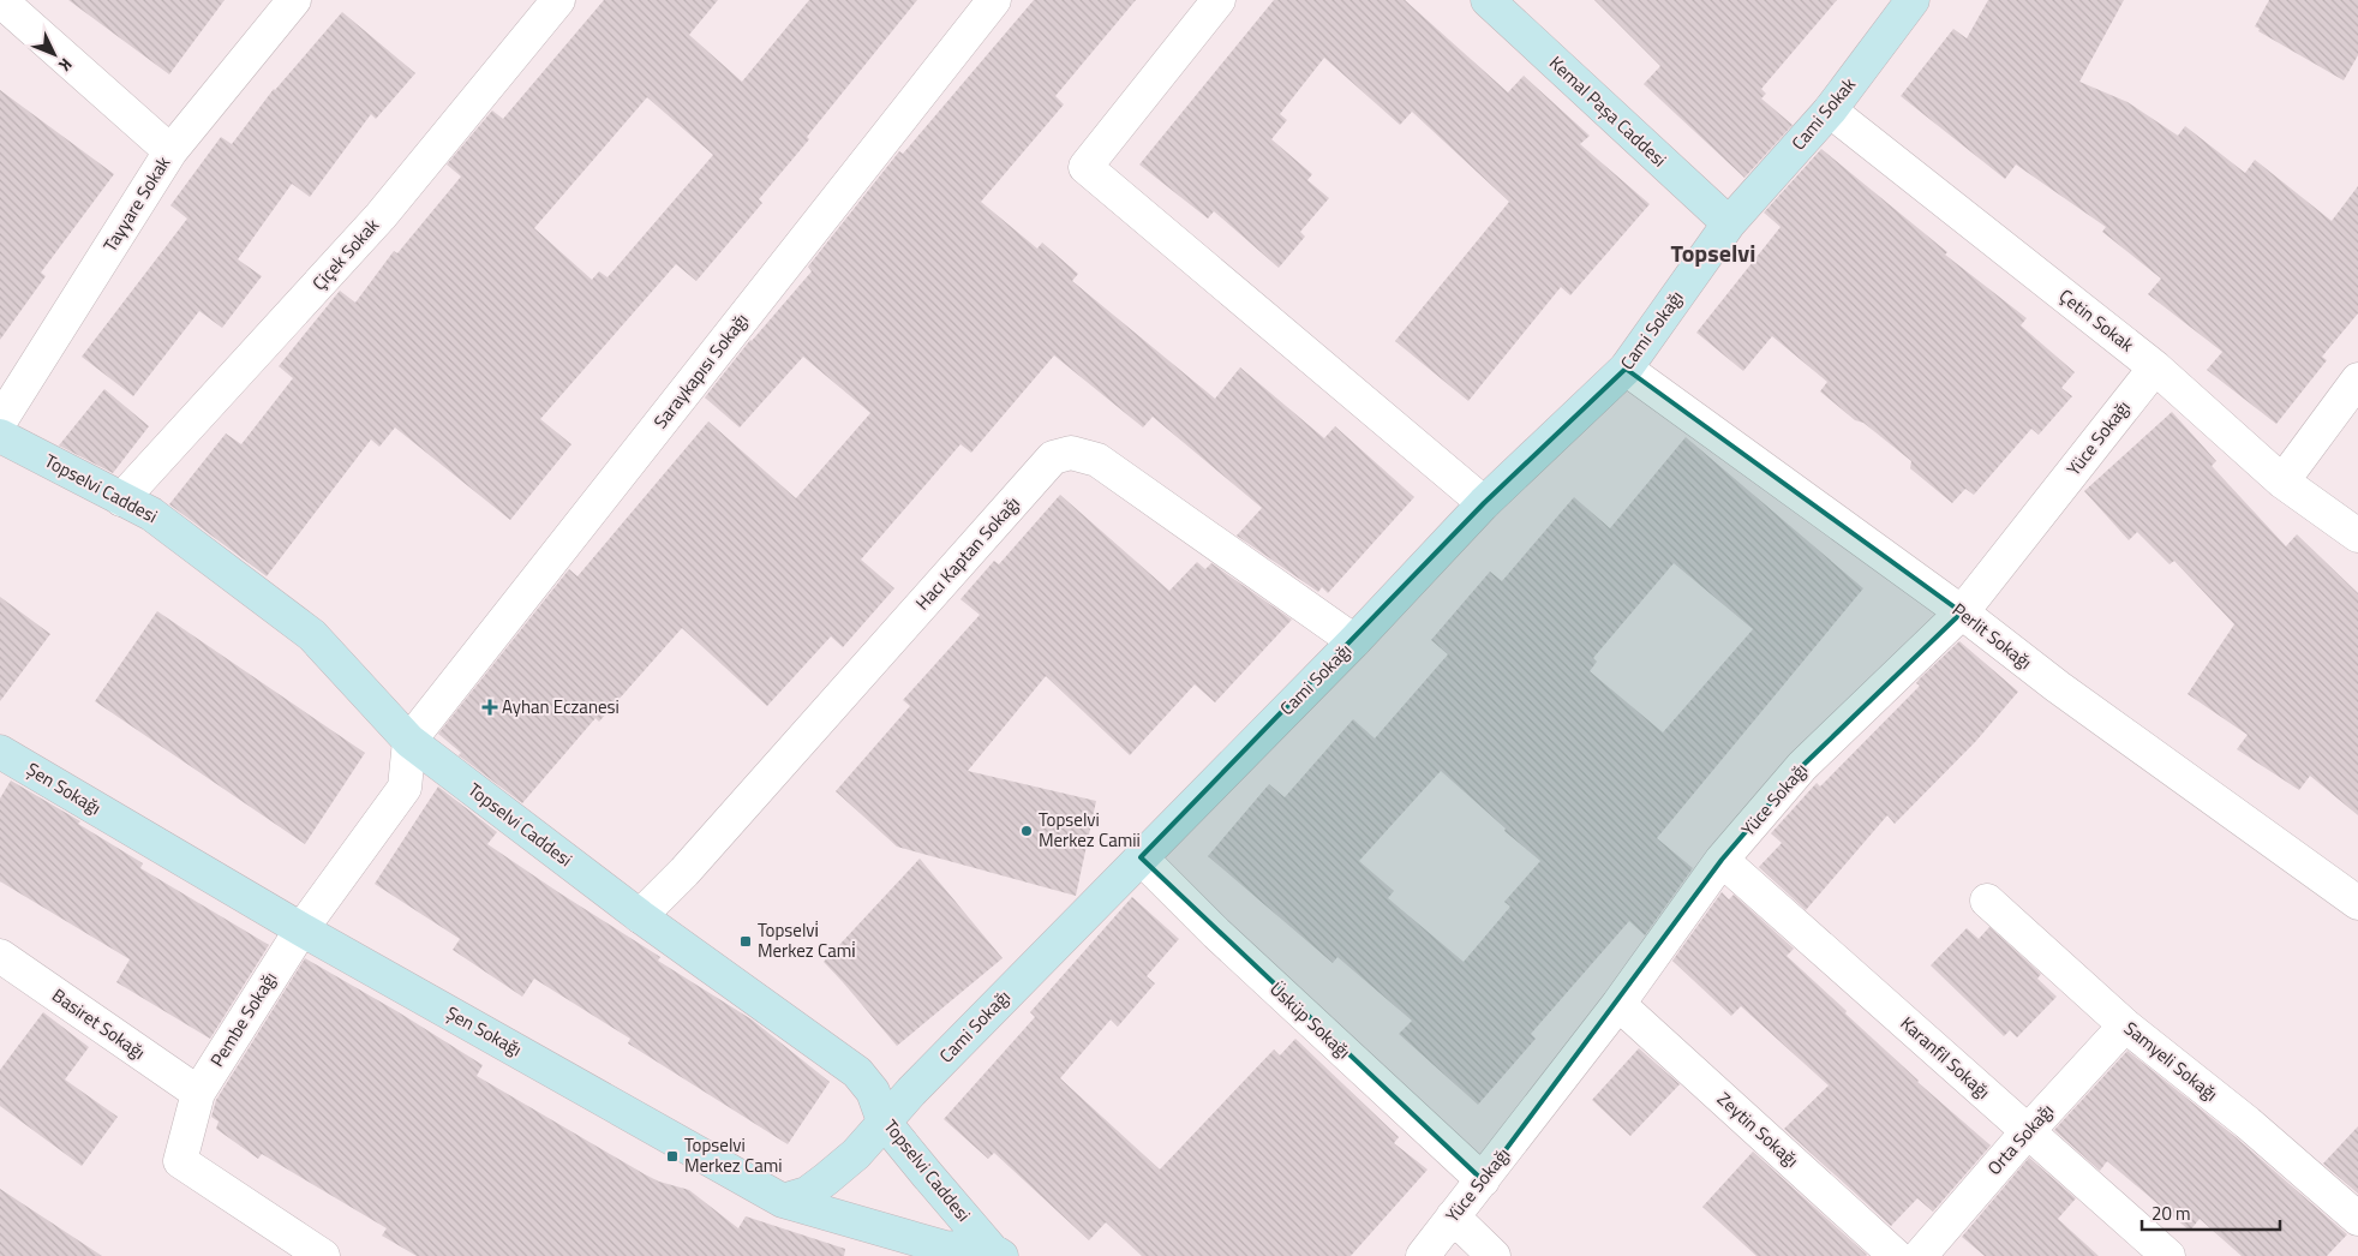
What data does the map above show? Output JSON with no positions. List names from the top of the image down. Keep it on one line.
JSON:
{"streets":{"street":["Kemal Paşa Caddesi","Cami Sokak","Tayyare Sokak","Çiçek Sokak","Çetin Sokak","Cami Sokağı","Saraykapısı Sokağı","Yüce Sokağı","Topselvi Caddesi","Hacı Kaptan Sokağı","Perlit Sokağı","Şen Sokağı","Pembe Sokağı","Üsküp Sokağı","Basiret Sokağı","Karanfil Sokağı","Samyeli Sokağı","Zeytin Sokağı","Orta Sokağı"]},"crossings":[["Kemal Paşa Caddesi","Cami Sokak"],["Kemal Paşa Caddesi","Cami Sokağı"],["Cami Sokak","Çetin Sokak"],["Cami Sokak","Cami Sokağı"],["Çiçek Sokak","Topselvi Caddesi"],["Çetin Sokak","Yüce Sokağı"],["Cami Sokağı","Topselvi Caddesi"],["Cami Sokağı","Hacı Kaptan Sokağı"],["Cami Sokağı","Perlit Sokağı"],["Cami Sokağı","Şen Sokağı"],["Cami Sokağı","Üsküp Sokağı"],["Saraykapısı Sokağı","Topselvi Caddesi"],["Saraykapısı Sokağı","Pembe Sokağı"],["Yüce Sokağı","Perlit Sokağı"],["Yüce Sokağı","Üsküp Sokağı"],["Yüce Sokağı","Karanfil Sokağı"],["Yüce Sokağı","Zeytin Sokağı"],["Topselvi Caddesi","Hacı Kaptan Sokağı"],["Topselvi Caddesi","Şen Sokağı"],["Topselvi Caddesi","Pembe Sokağı"],["Şen Sokağı","Pembe Sokağı"],["Pembe Sokağı","Basiret Sokağı"],["Karanfil Sokağı","Orta Sokağı"],["Samyeli Sokağı","Orta Sokağı"]],"districts":["Topselvi"],"places":{"health":["Ayhan Eczanesi"],"other":["Topselvi Merkez Camii"],"transit":["Topselvi̇ Merkez Cami̇","Topselvi Merkez Cami"]},"scale_bar":"20 m","north":"bottom right"}
